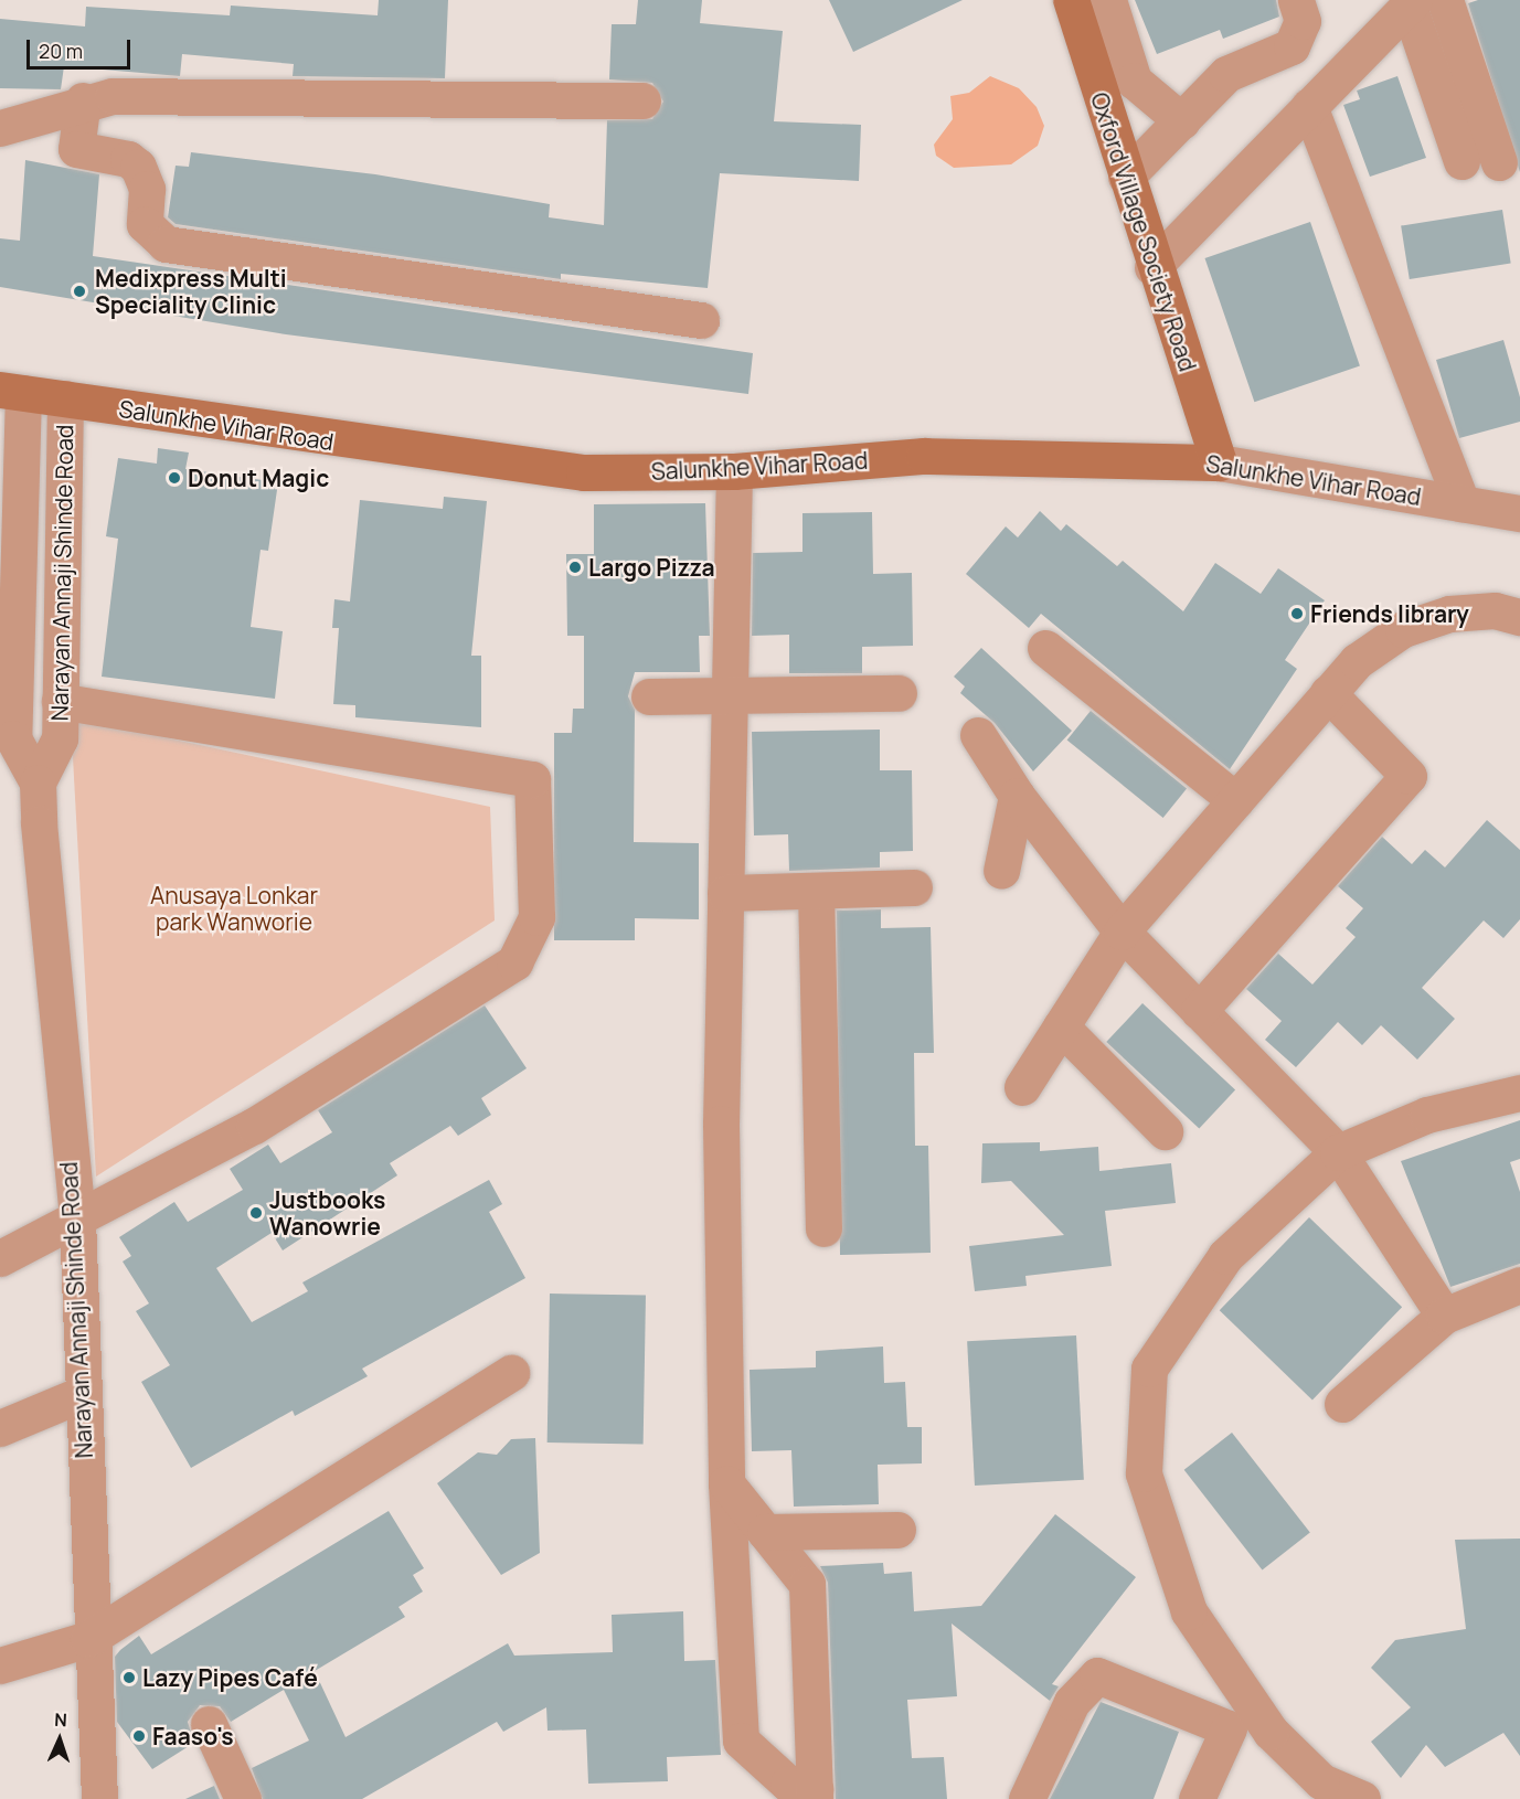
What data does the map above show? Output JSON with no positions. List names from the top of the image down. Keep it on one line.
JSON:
{"streets":{"street":["Oxford Village Society Road","Salunkhe Vihar Road","Narayan Annaji Shinde Road"]},"crossings":[["Oxford Village Society Road","Salunkhe Vihar Road"],["Salunkhe Vihar Road","Narayan Annaji Shinde Road"]],"parks":["Anusaya Lonkar park Wanworie"],"places":["Medixpress Multi Speciality Clinic","Donut Magic","Largo Pizza","Friends library","Justbooks Wanowrie","Lazy Pipes Café","Faaso's"],"scale_bar":"20 m","north":"top"}
